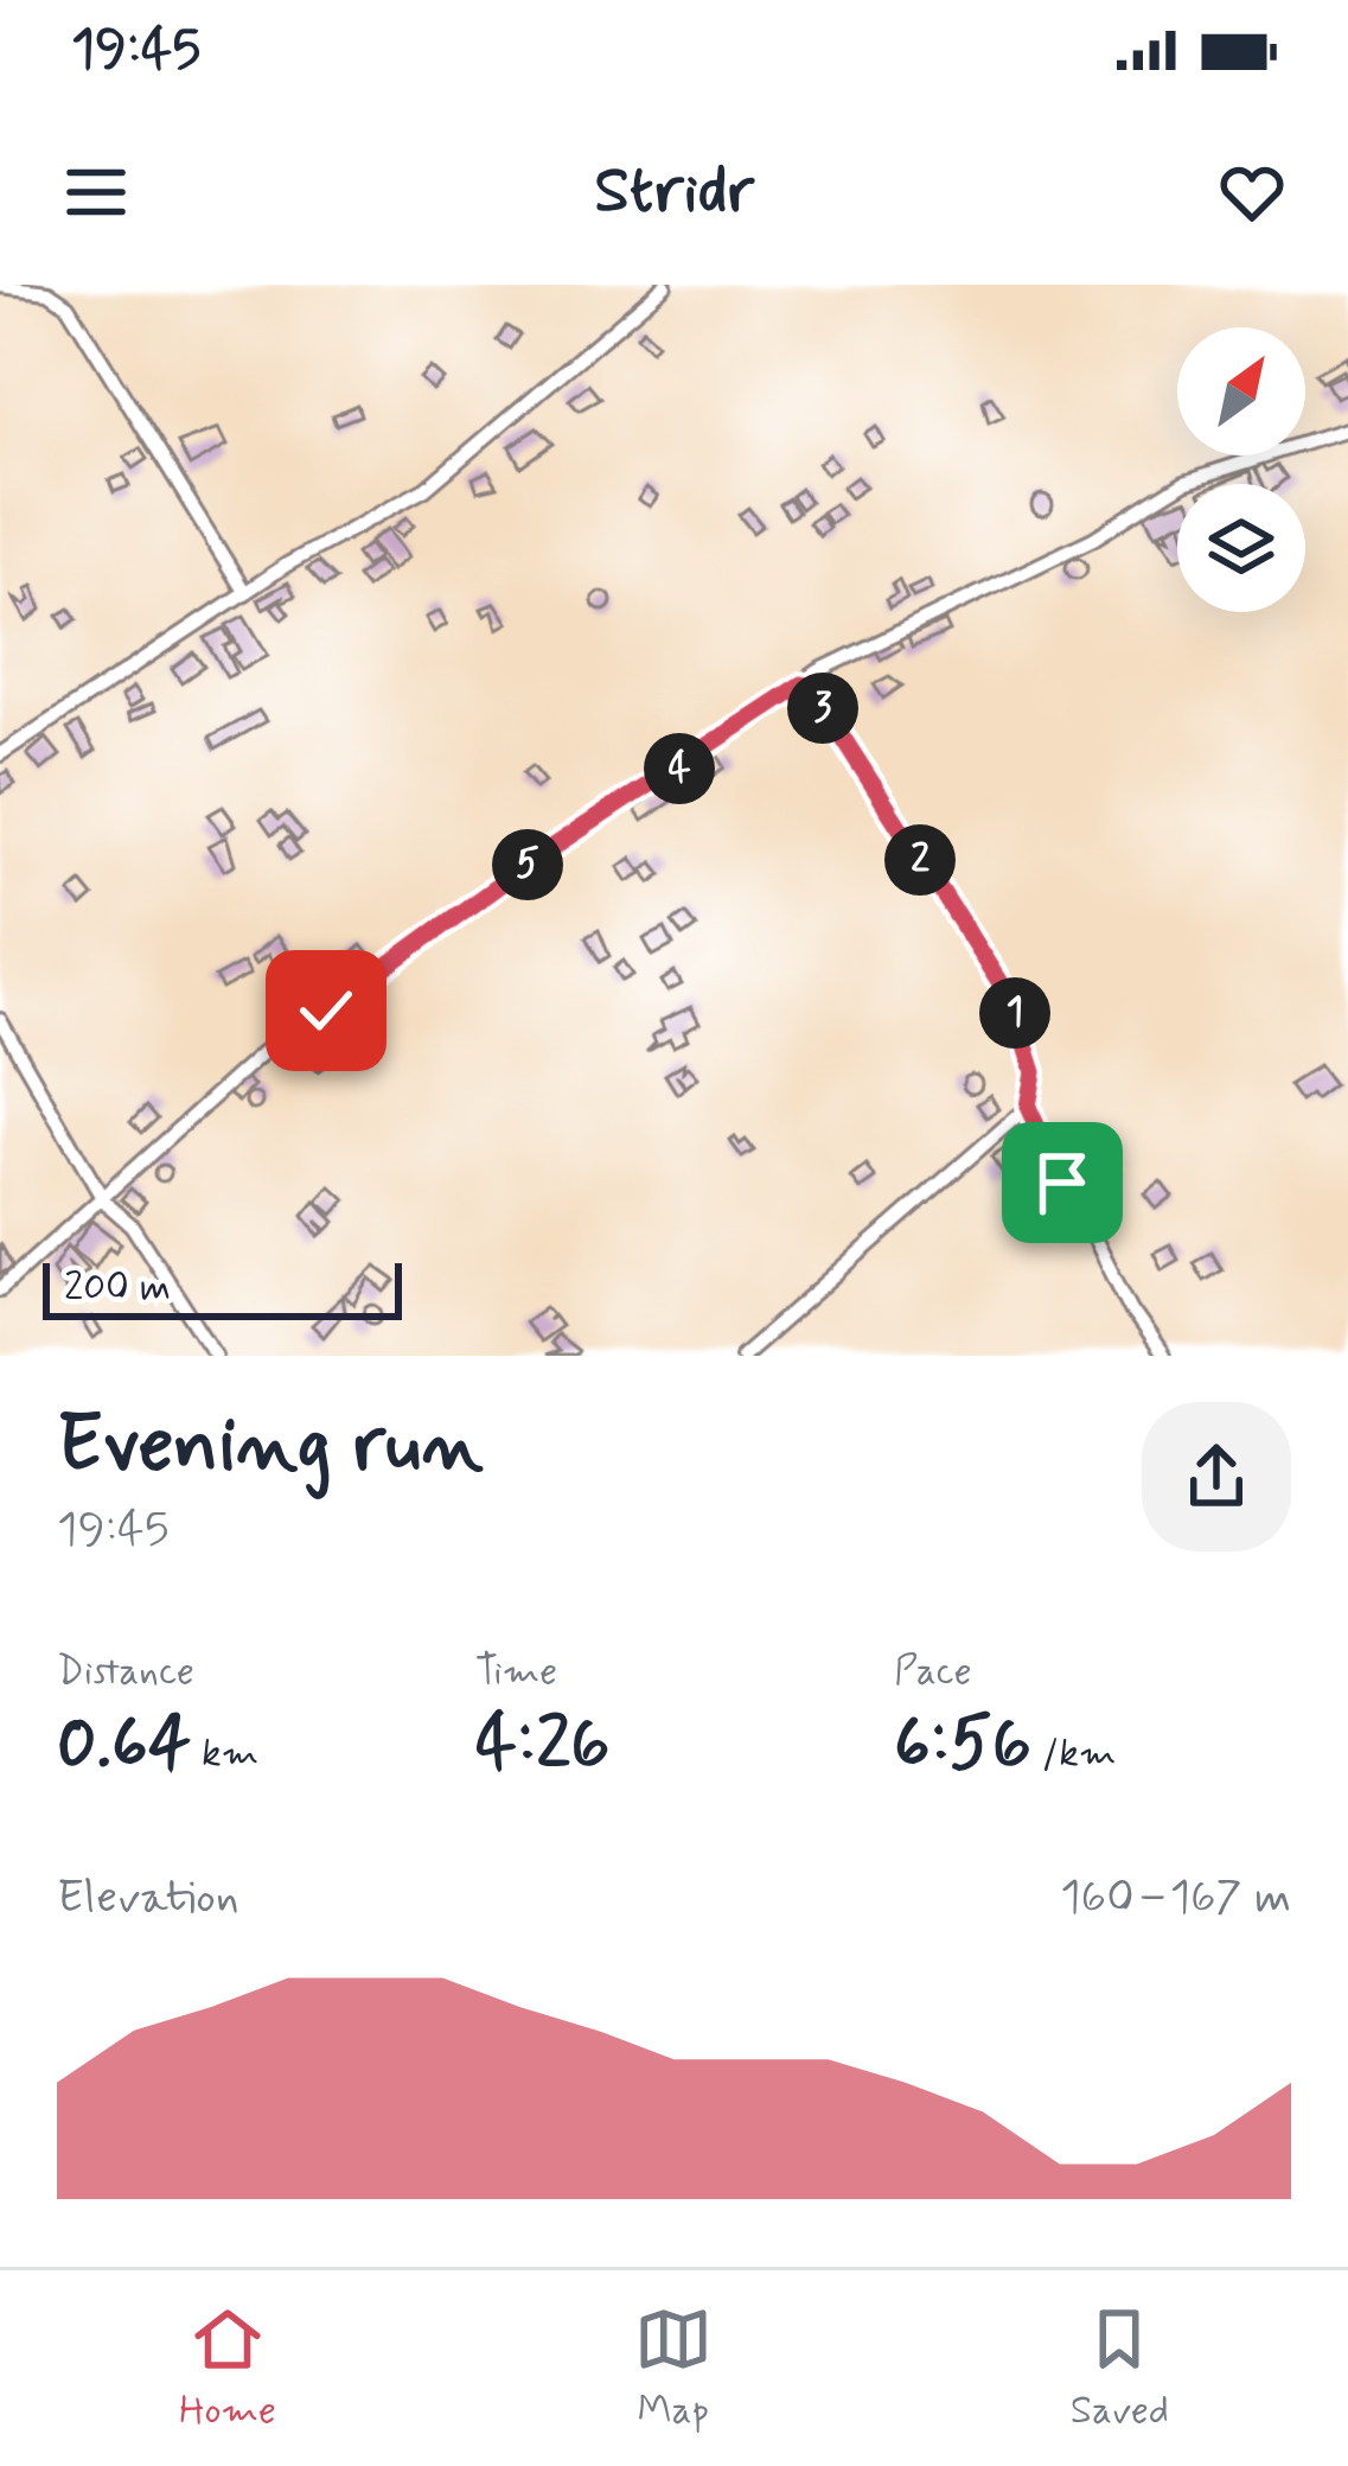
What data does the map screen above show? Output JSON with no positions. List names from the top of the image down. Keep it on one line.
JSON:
{"scale_bar":"200 m","north":"top right","page":{"status":"19:45","header":"Stridr","pins":["3","4","2","5","1"],"scale":"200 m","heading":["Evening run","19:45"],"stats":[["Distance","0.64 km"],["Time","4:26"],["Pace","6:56 /km"]],"chart":["Elevation","160–167 m"],"tabs":["Home","Map","Saved"]}}
